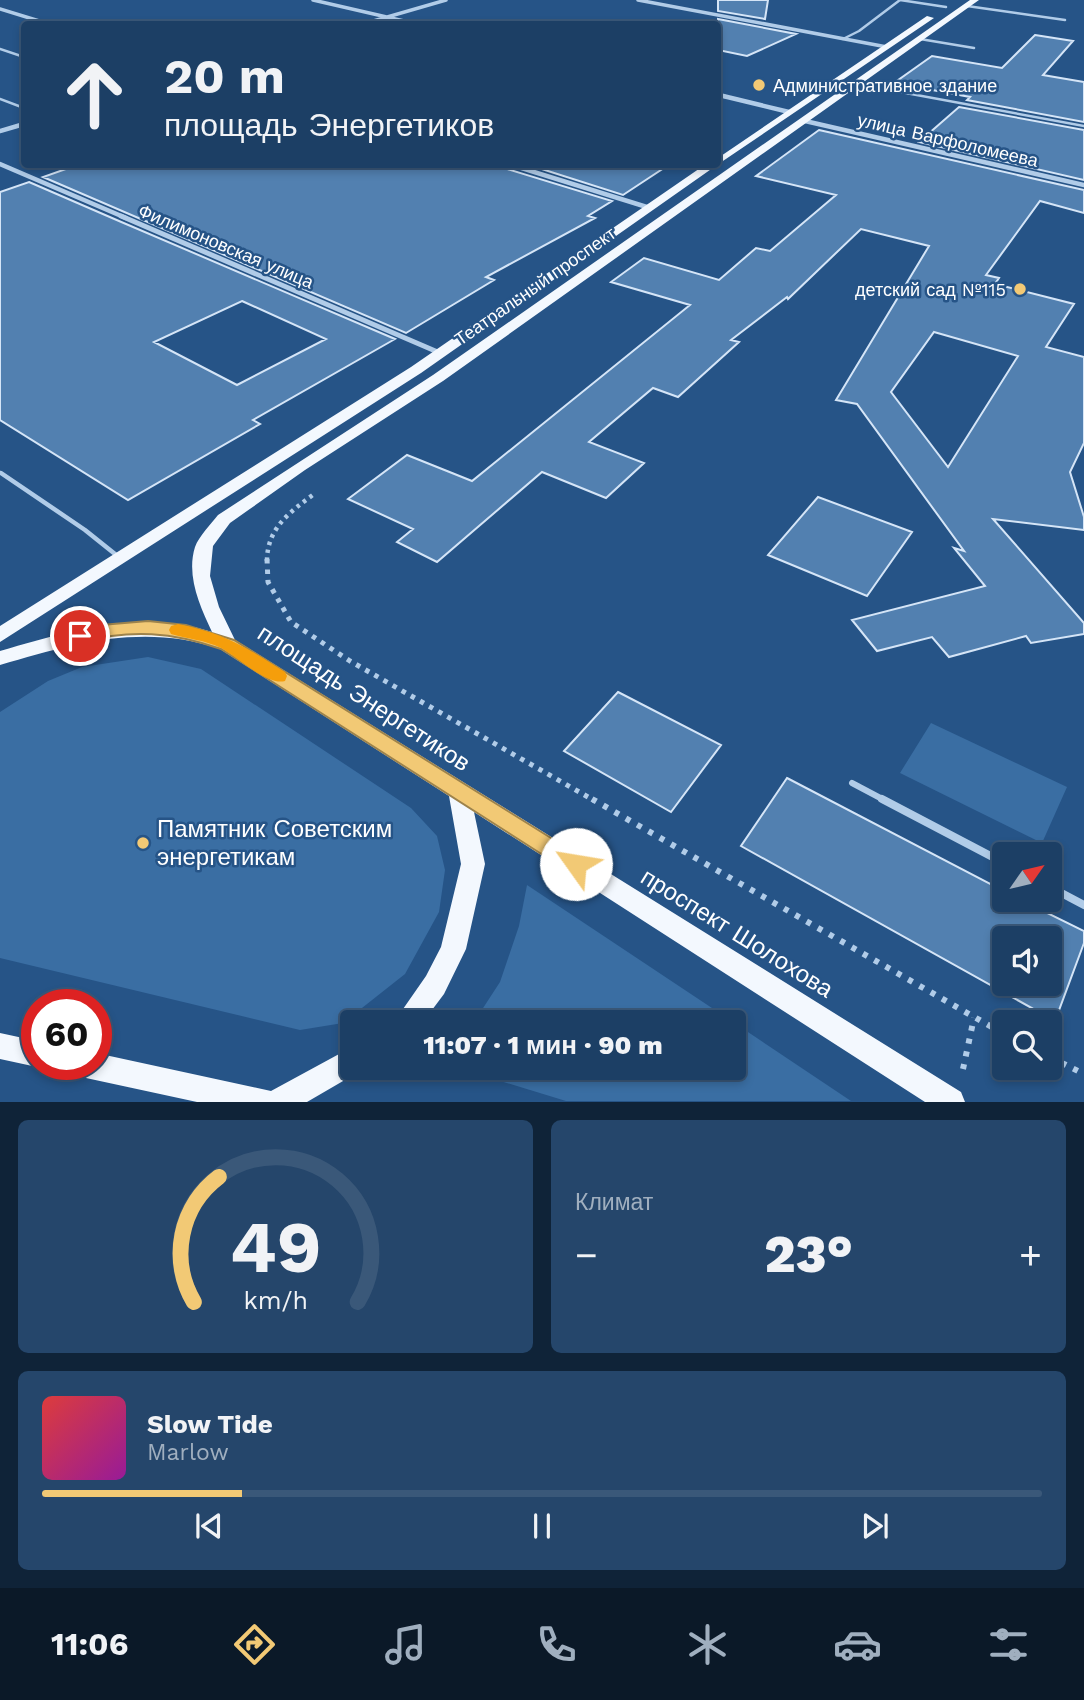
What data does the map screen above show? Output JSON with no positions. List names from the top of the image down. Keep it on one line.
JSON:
{"streets":{"main road":["Театральный проспект","площадь Энергетиков","проспект Шолохова"],"street":["улица Варфоломеева","Филимоновская улица"]},"crossings":[["улица Варфоломеева","Театральный проспект"],["Филимоновская улица","Театральный проспект"],["Театральный проспект","площадь Энергетиков"],["площадь Энергетиков","проспект Шолохова"]],"places":["Административное здание","детский сад №115","Памятник Советским энергетикам"],"north":"top right","page":{"turn":["20 m","площадь Энергетиков"],"limit":"60","trip":"11:07 · 1 мин · 90 m","tile":"Климат","heat":["−","23°","+"],"song":["Slow Tide","Marlow"],"tabs":"11:06","gauge":["49","km/h"]}}
